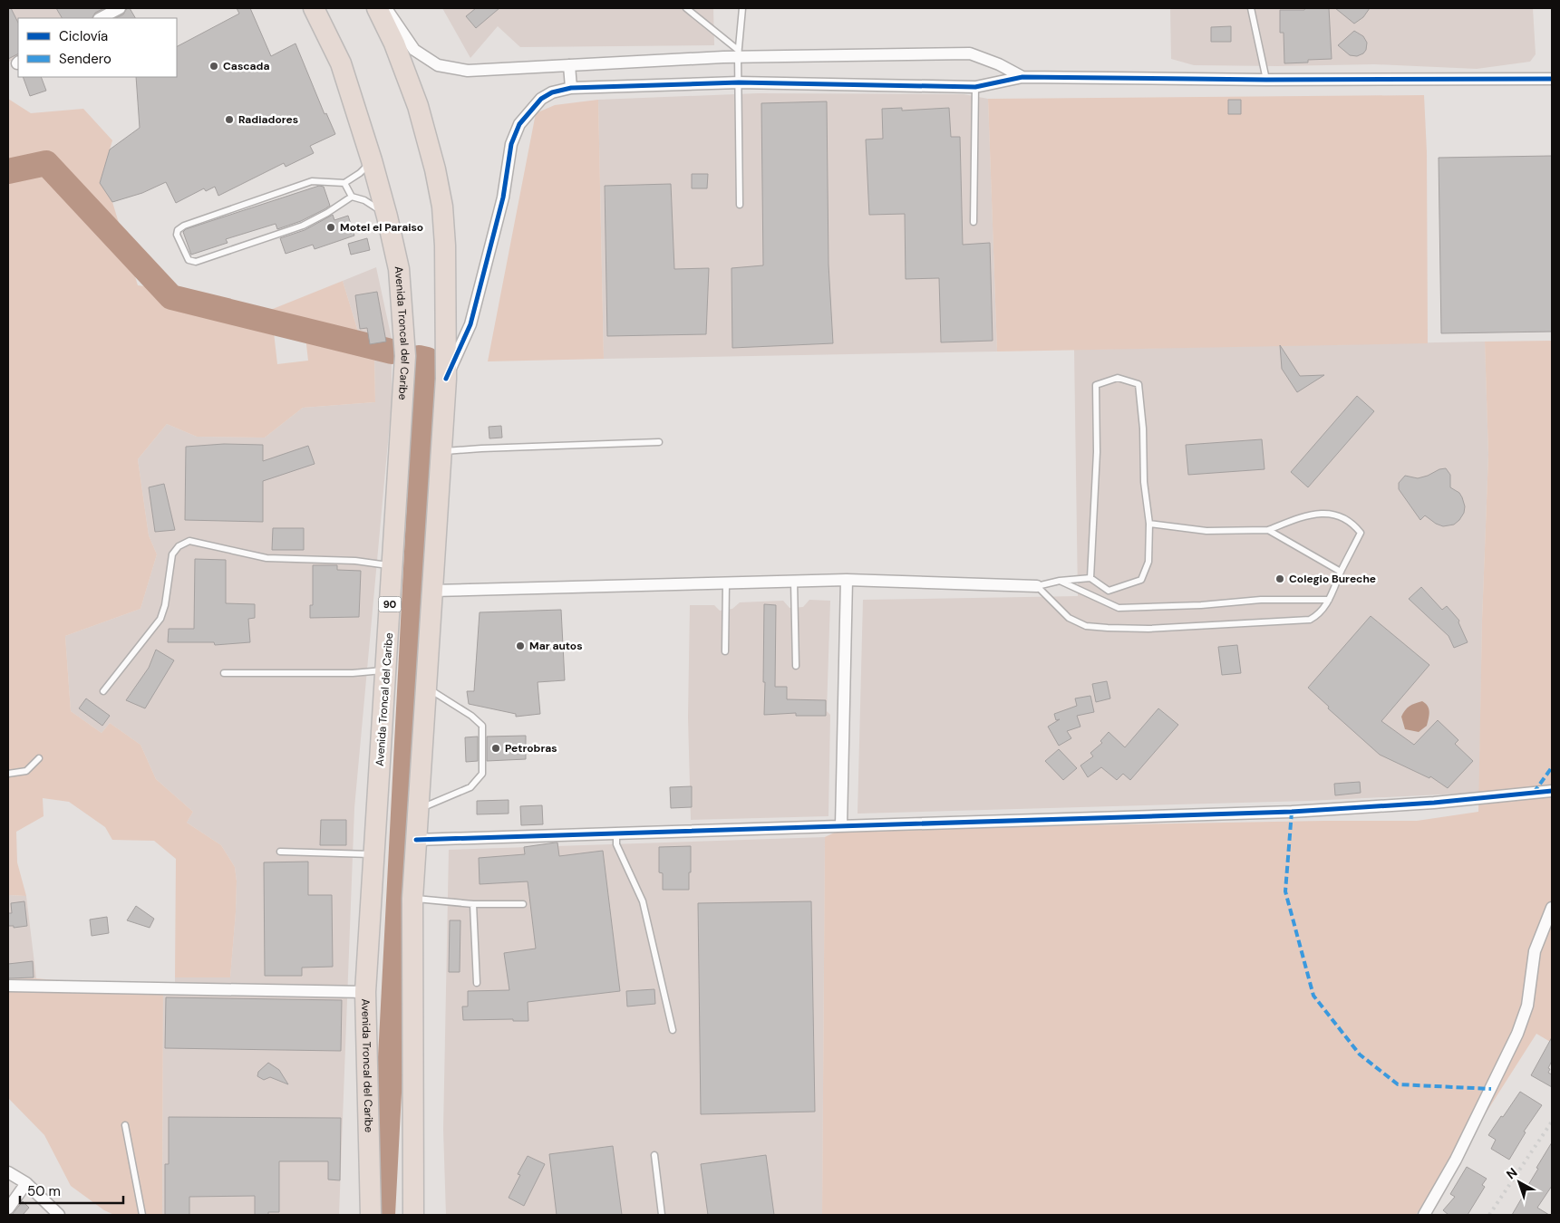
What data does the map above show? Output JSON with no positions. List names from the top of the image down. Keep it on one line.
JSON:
{"streets":{"highway":["Avenida Troncal del Caribe","90"]},"places":["Cascada","Radiadores","Motel el Paraiso","Colegio Bureche","Mar autos","Petrobras"],"legend":["Ciclovía","Sendero"],"scale_bar":"50 m","north":"top left"}
